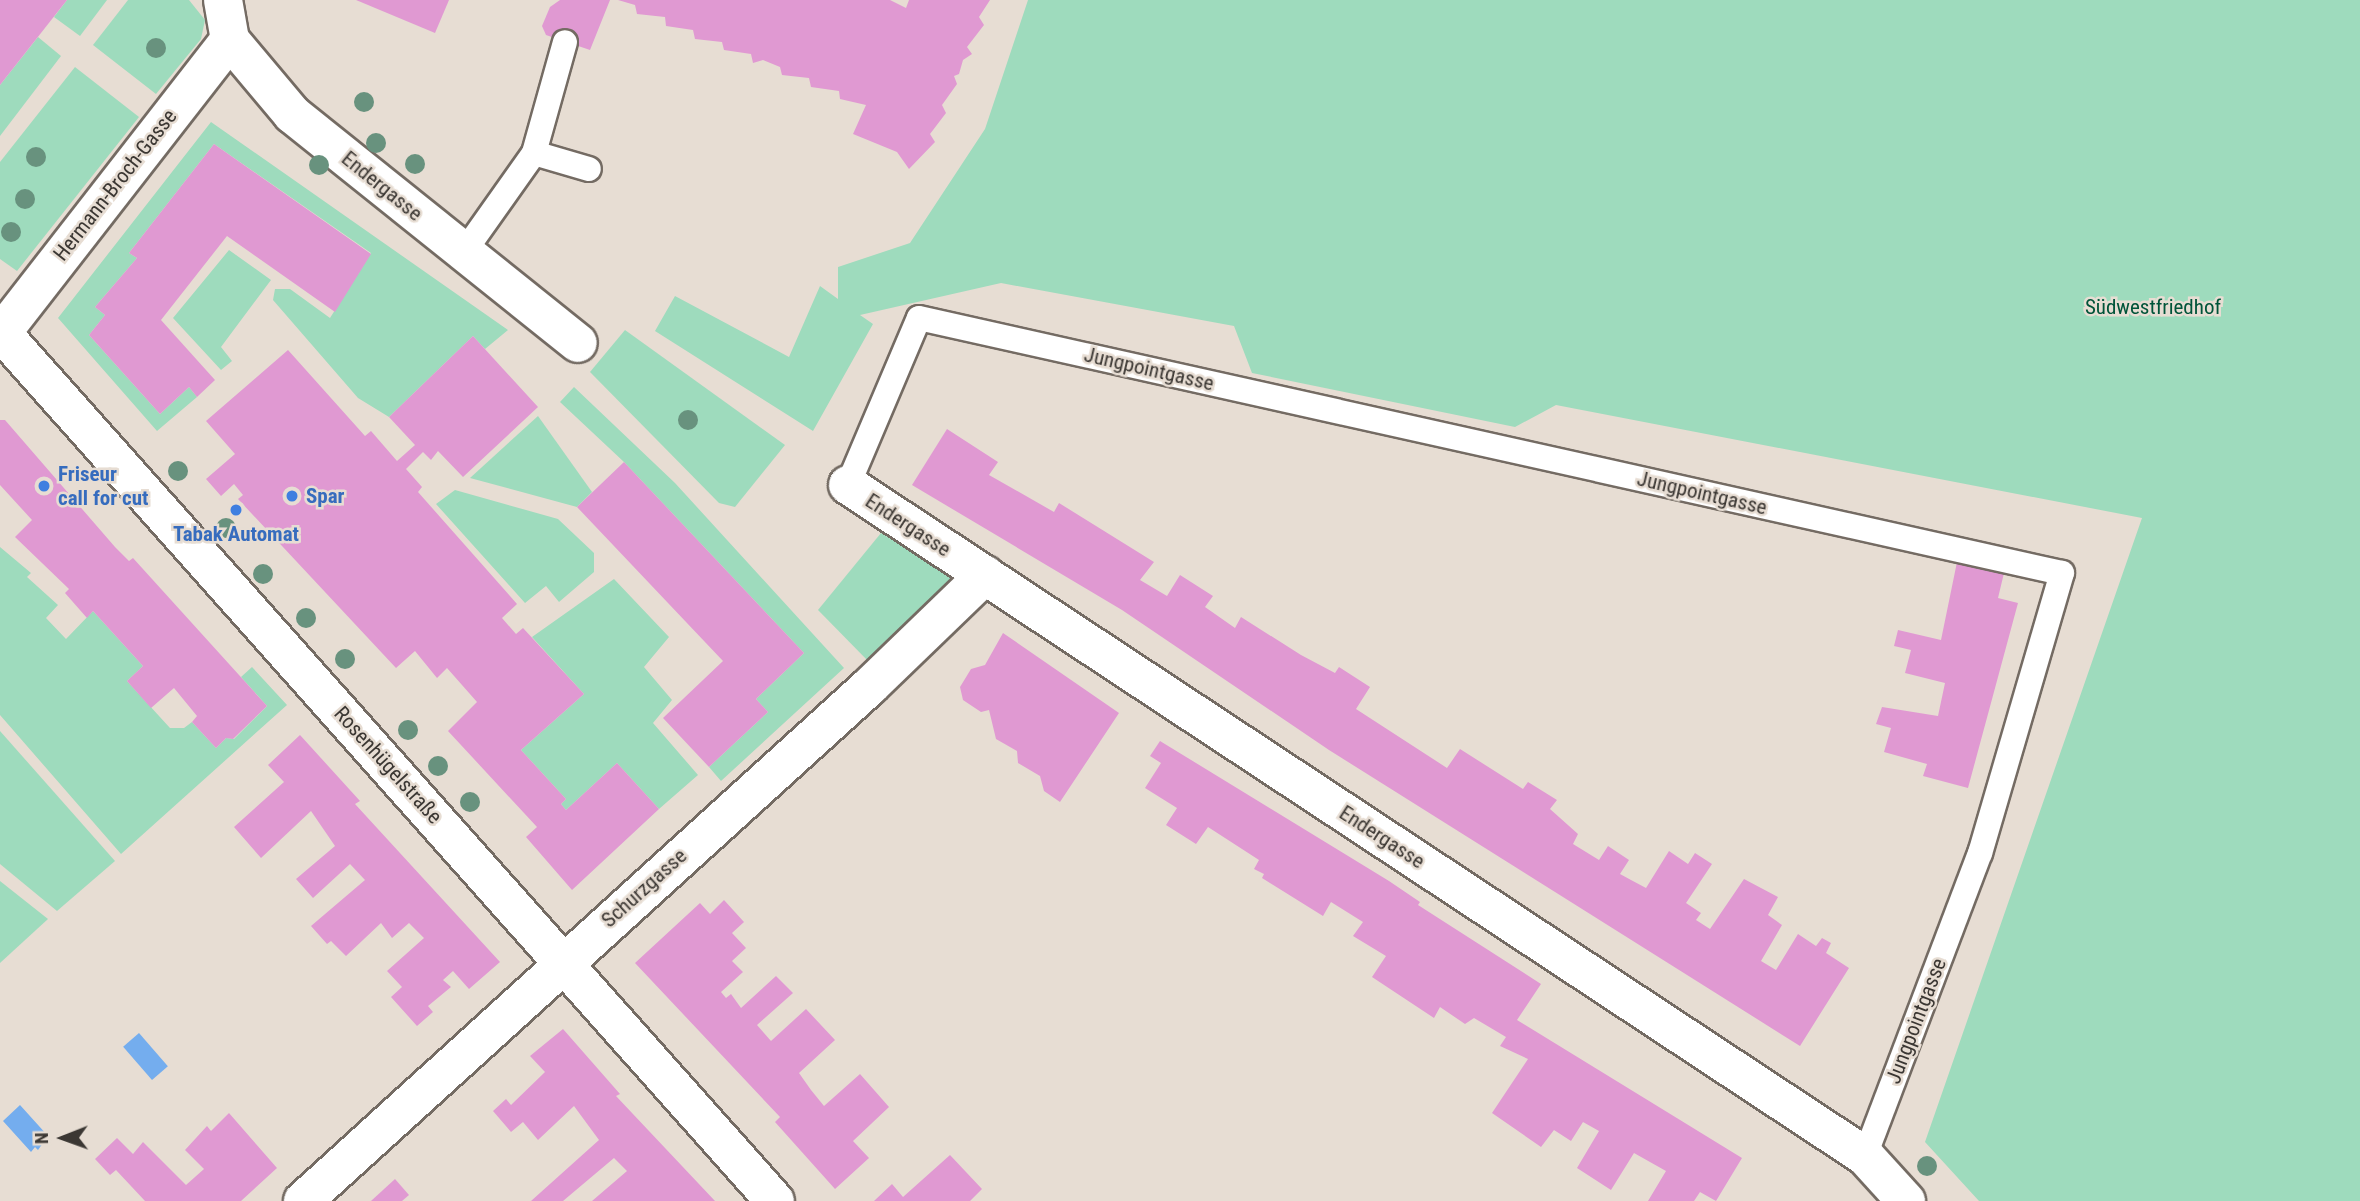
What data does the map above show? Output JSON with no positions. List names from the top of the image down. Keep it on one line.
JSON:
{"streets":{"street":["Hermann-Broch-Gasse","Endergasse","Rosenhügelstraße","Schurzgasse"],"lane":["Jungpointgasse"]},"crossings":[["Hermann-Broch-Gasse","Endergasse"],["Hermann-Broch-Gasse","Rosenhügelstraße"],["Endergasse","Jungpointgasse"],["Endergasse","Schurzgasse"],["Rosenhügelstraße","Schurzgasse"]],"parks":["Südwestfriedhof"],"places":["Friseur call for cut","Spar","Tabak Automat"],"north":"left"}
